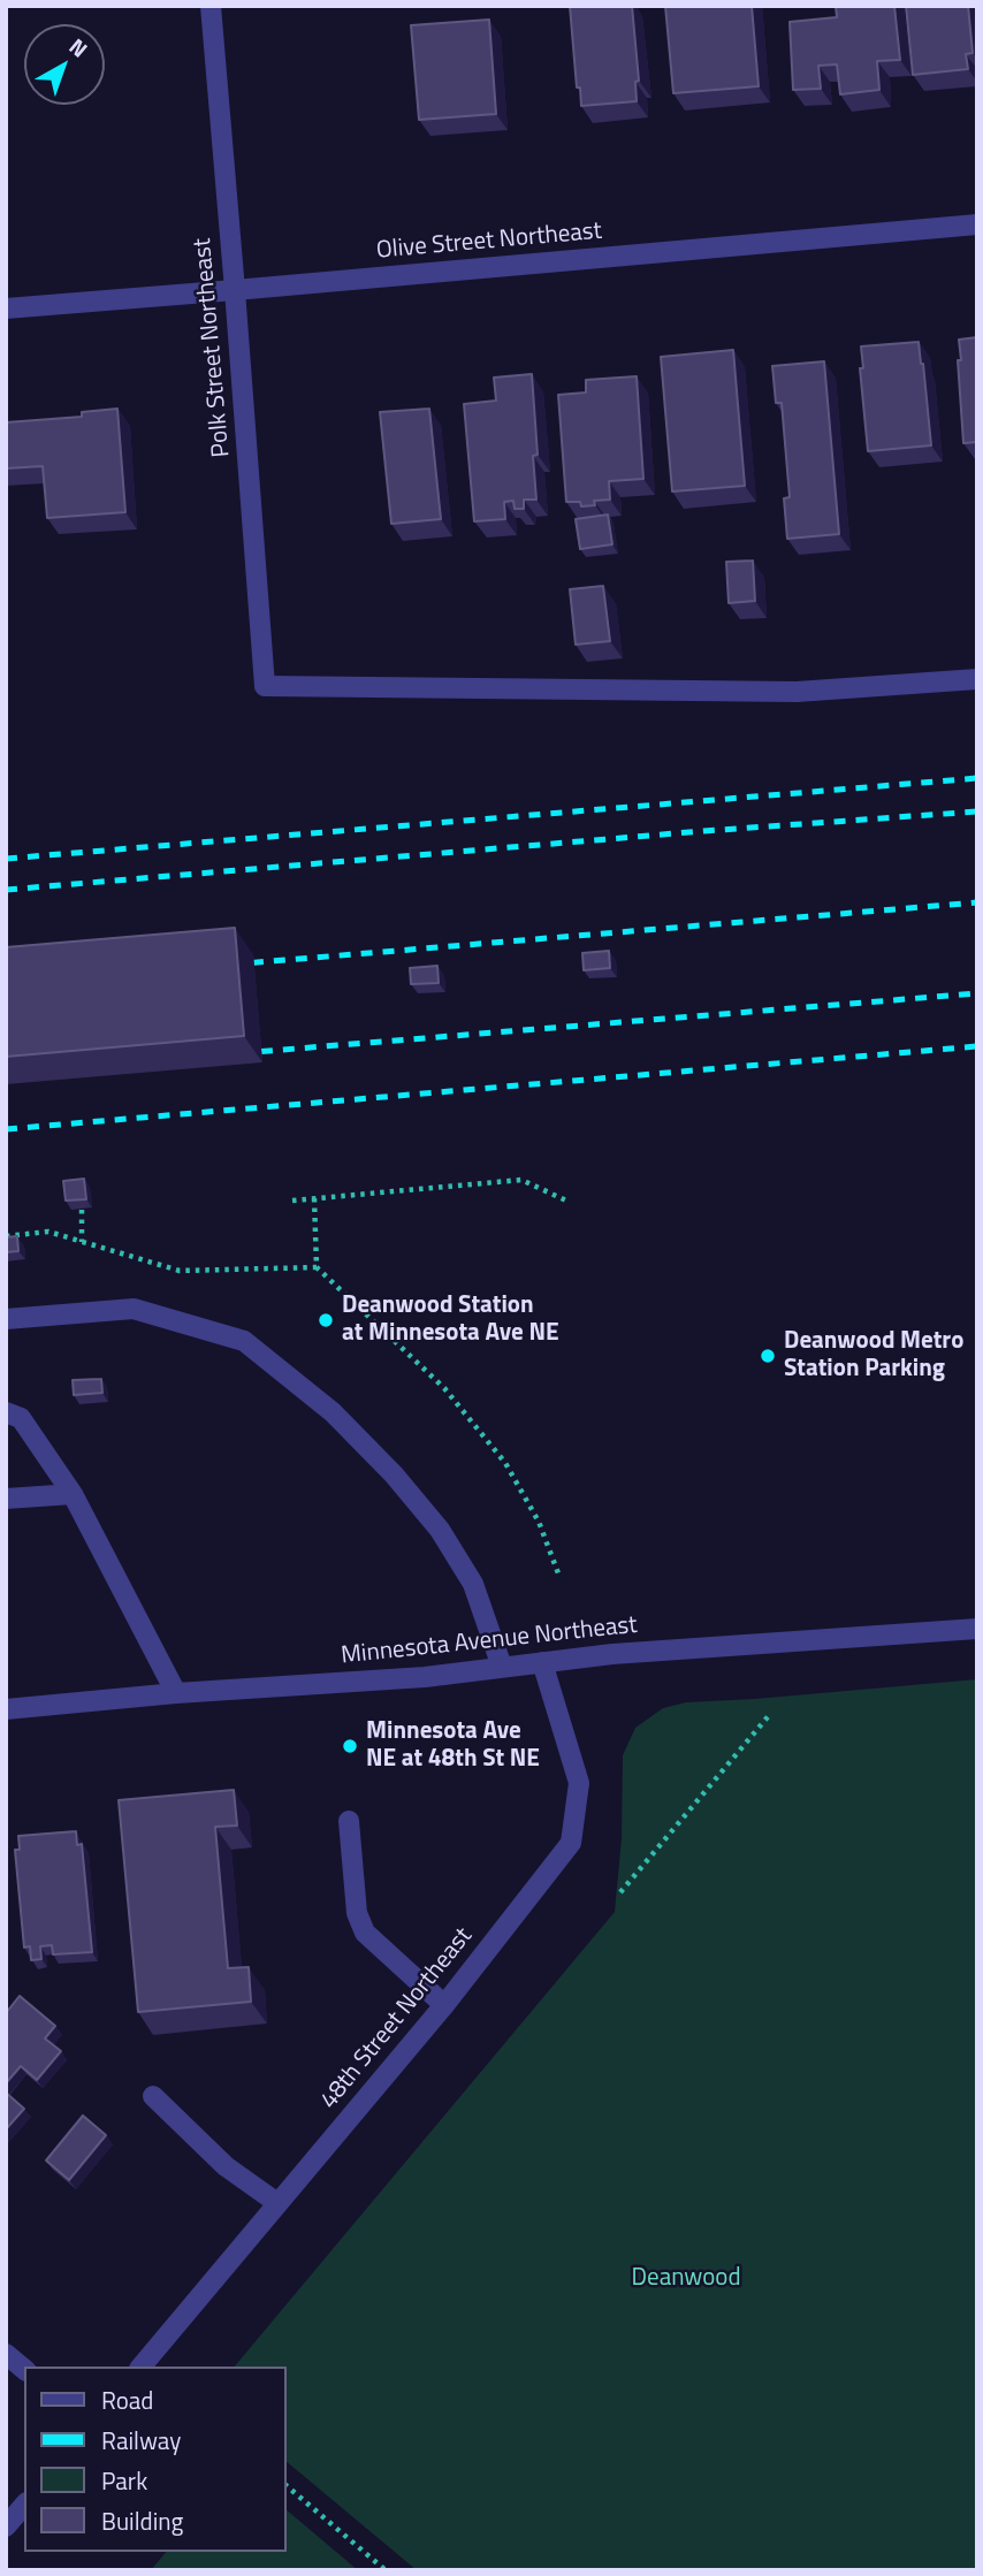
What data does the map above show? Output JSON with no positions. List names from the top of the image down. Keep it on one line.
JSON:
{"streets":{"street":["Olive Street Northeast","Polk Street Northeast","Minnesota Avenue Northeast","48th Street Northeast"]},"crossings":[["Olive Street Northeast","Polk Street Northeast"],["Minnesota Avenue Northeast","48th Street Northeast"]],"parks":["Deanwood"],"places":["Deanwood Station at Minnesota Ave NE","Deanwood Metro Station Parking","Minnesota Ave NE at 48th St NE"],"legend":["Road","Railway","Park","Building"],"north":"top right"}
